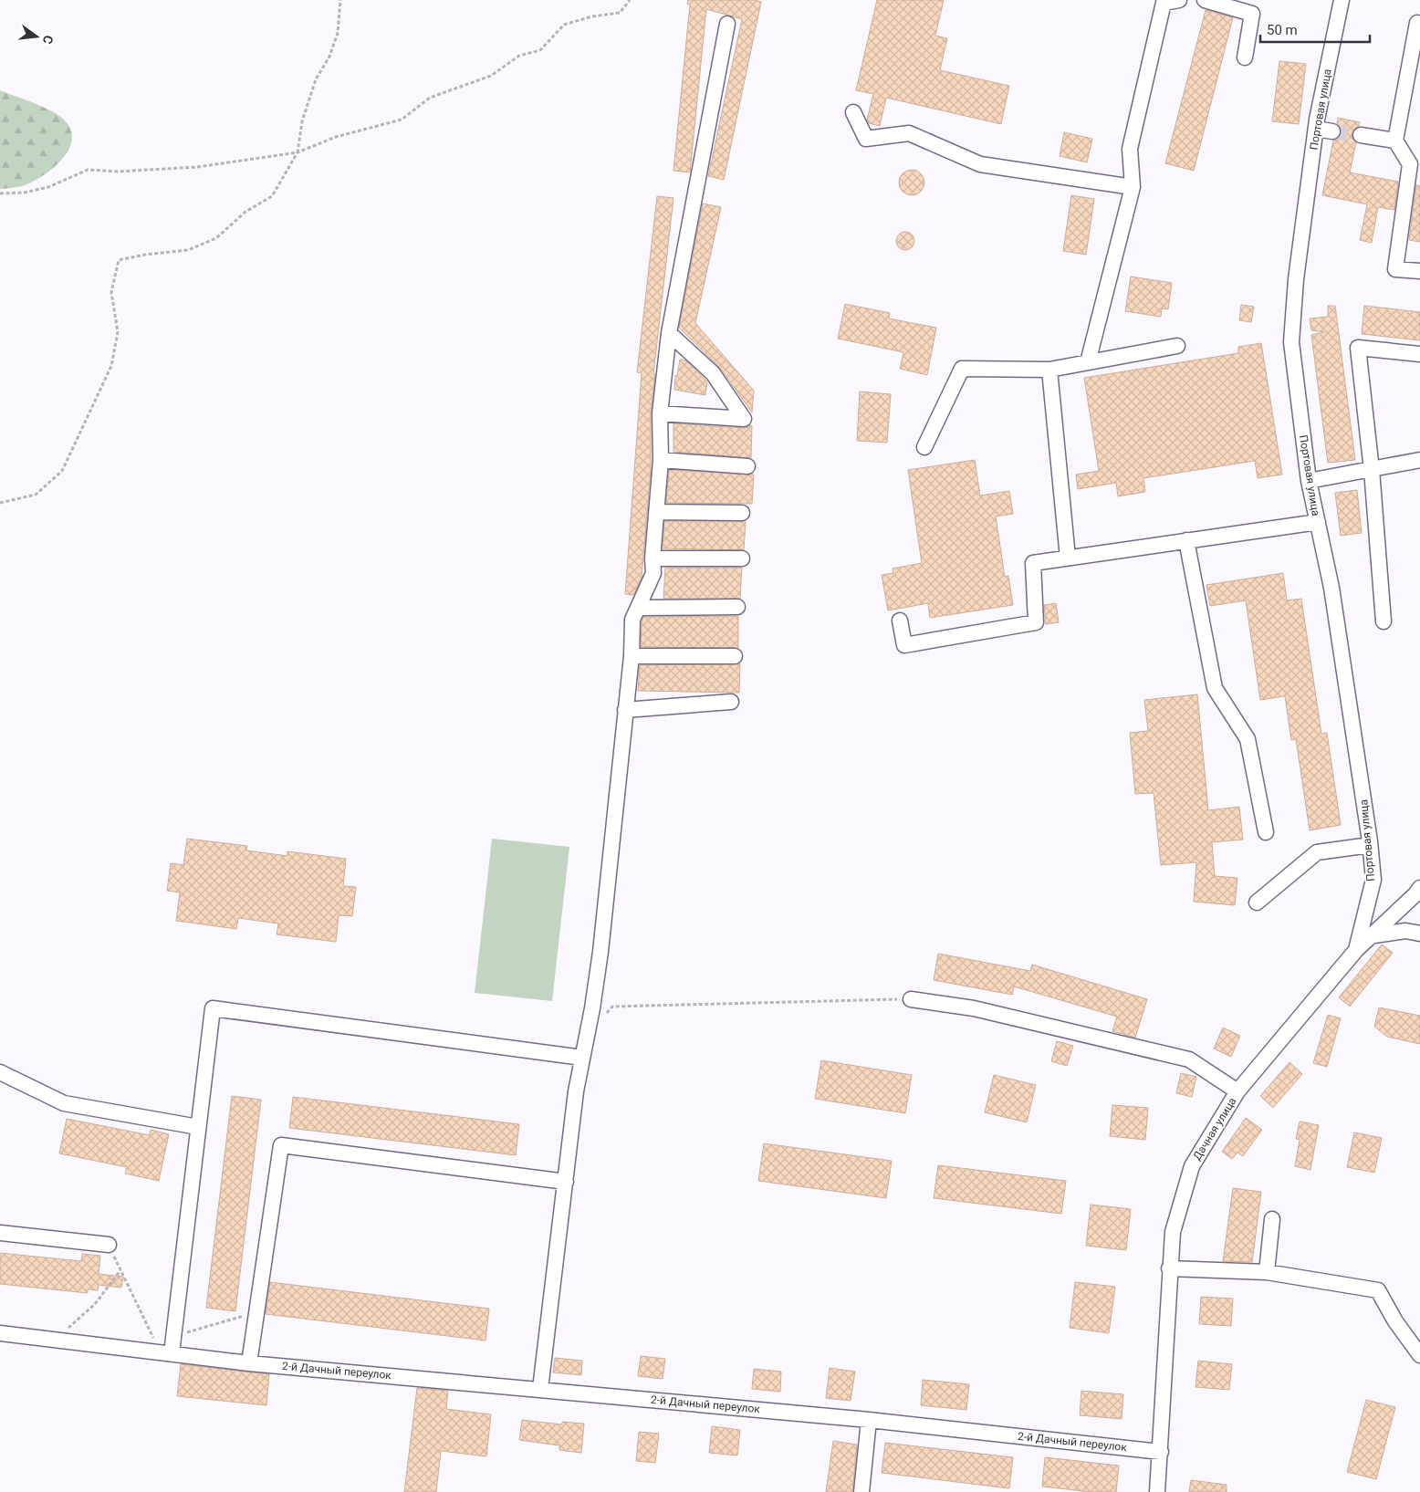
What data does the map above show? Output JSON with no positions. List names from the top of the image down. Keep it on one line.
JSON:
{"streets":{"street":["Портовая улица","Дачная улица","2-й Дачный переулок"]},"crossings":[["Портовая улица","Дачная улица"],["Дачная улица","2-й Дачный переулок"]],"scale_bar":"50 m","north":"right"}
